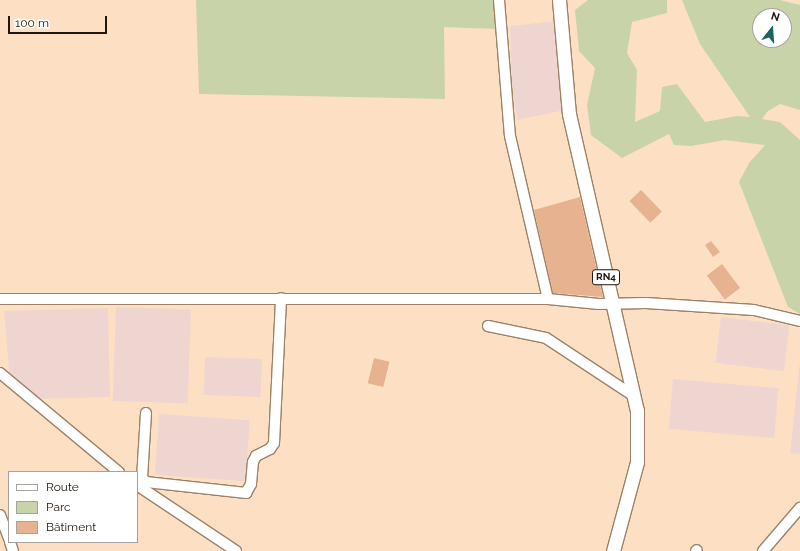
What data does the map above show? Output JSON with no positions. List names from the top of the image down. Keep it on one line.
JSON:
{"streets":{"main road":["RN4"]},"legend":["Route","Parc","Bâtiment"],"scale_bar":"100 m","north":"top"}
